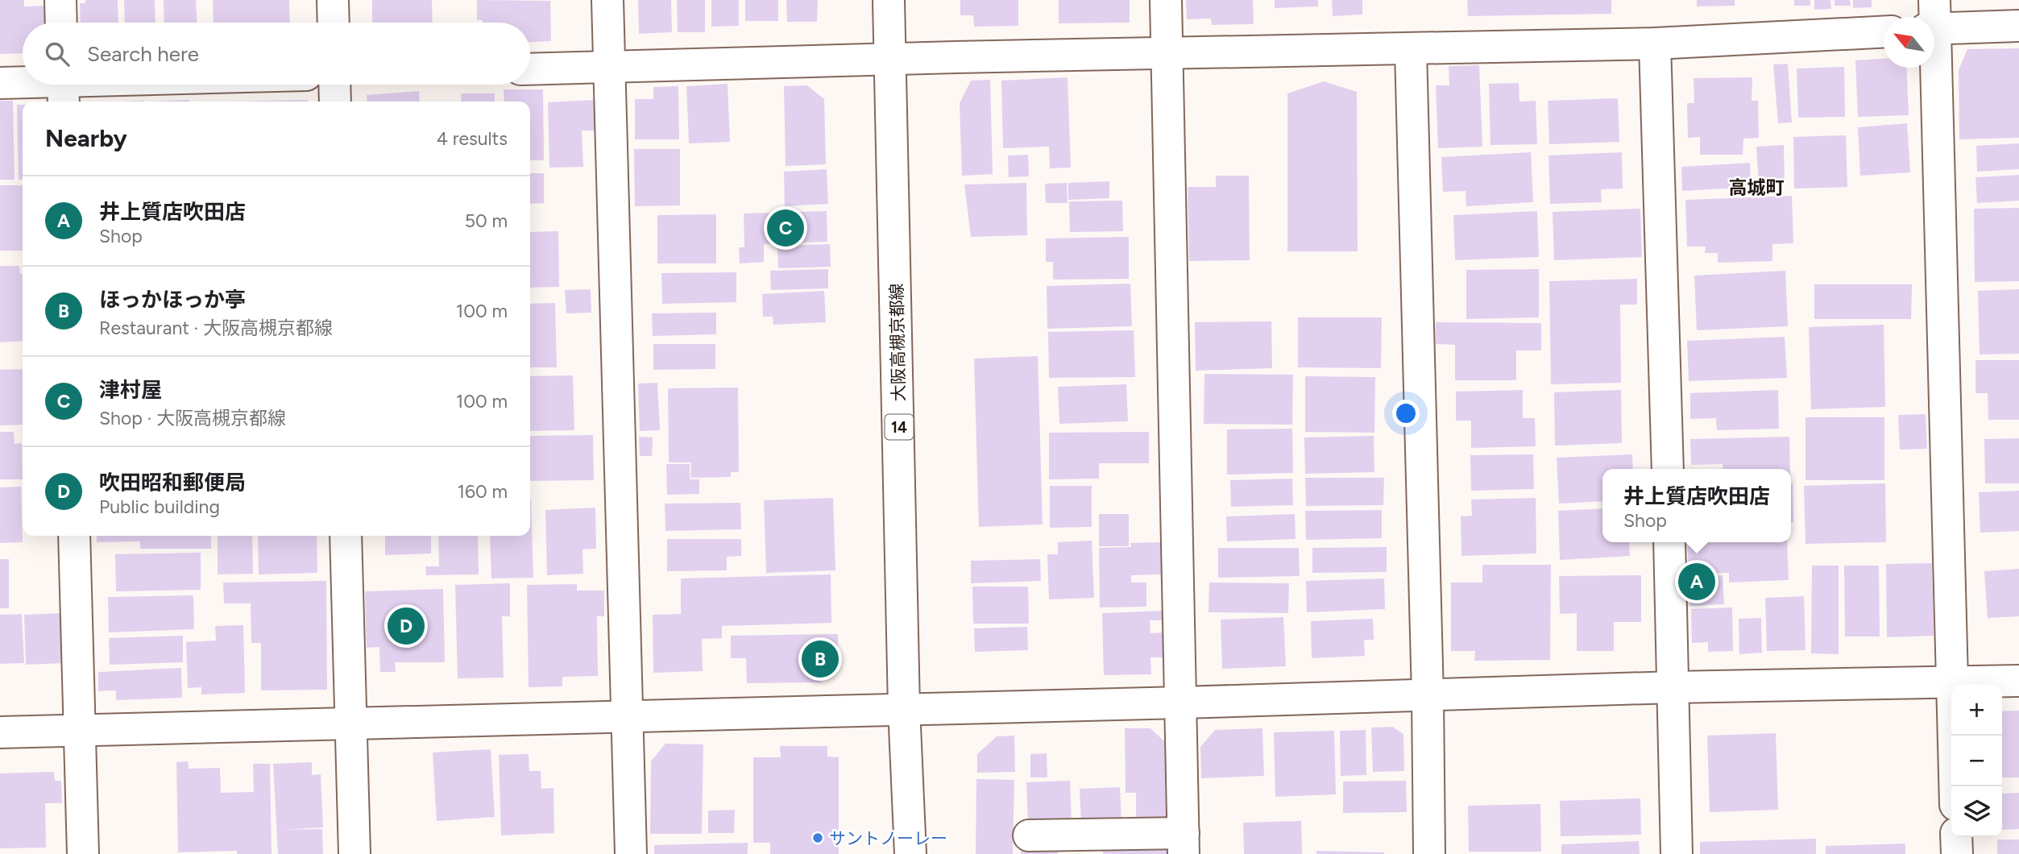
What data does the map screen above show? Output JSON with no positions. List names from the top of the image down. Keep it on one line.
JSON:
{"streets":{"street":["大阪高槻京都線","14"]},"districts":["高城町"],"places":["サントノーレー"],"north":"top left","page":{"search":"Search here","heading":["Nearby","4 results"],"list":[{"mark":"A","name":"井上質店吹田店","note":"Shop","value":"50 m"},{"mark":"B","name":"ほっかほっか亭","note":"Restaurant · 大阪高槻京都線","value":"100 m"},{"mark":"C","name":"津村屋","note":"Shop · 大阪高槻京都線","value":"100 m"},{"mark":"D","name":"吹田昭和郵便局","note":"Public building","value":"160 m"}],"pins":["C","A","D","B"],"popup":["井上質店吹田店","Shop"],"map_buttons":["+","−"]}}
